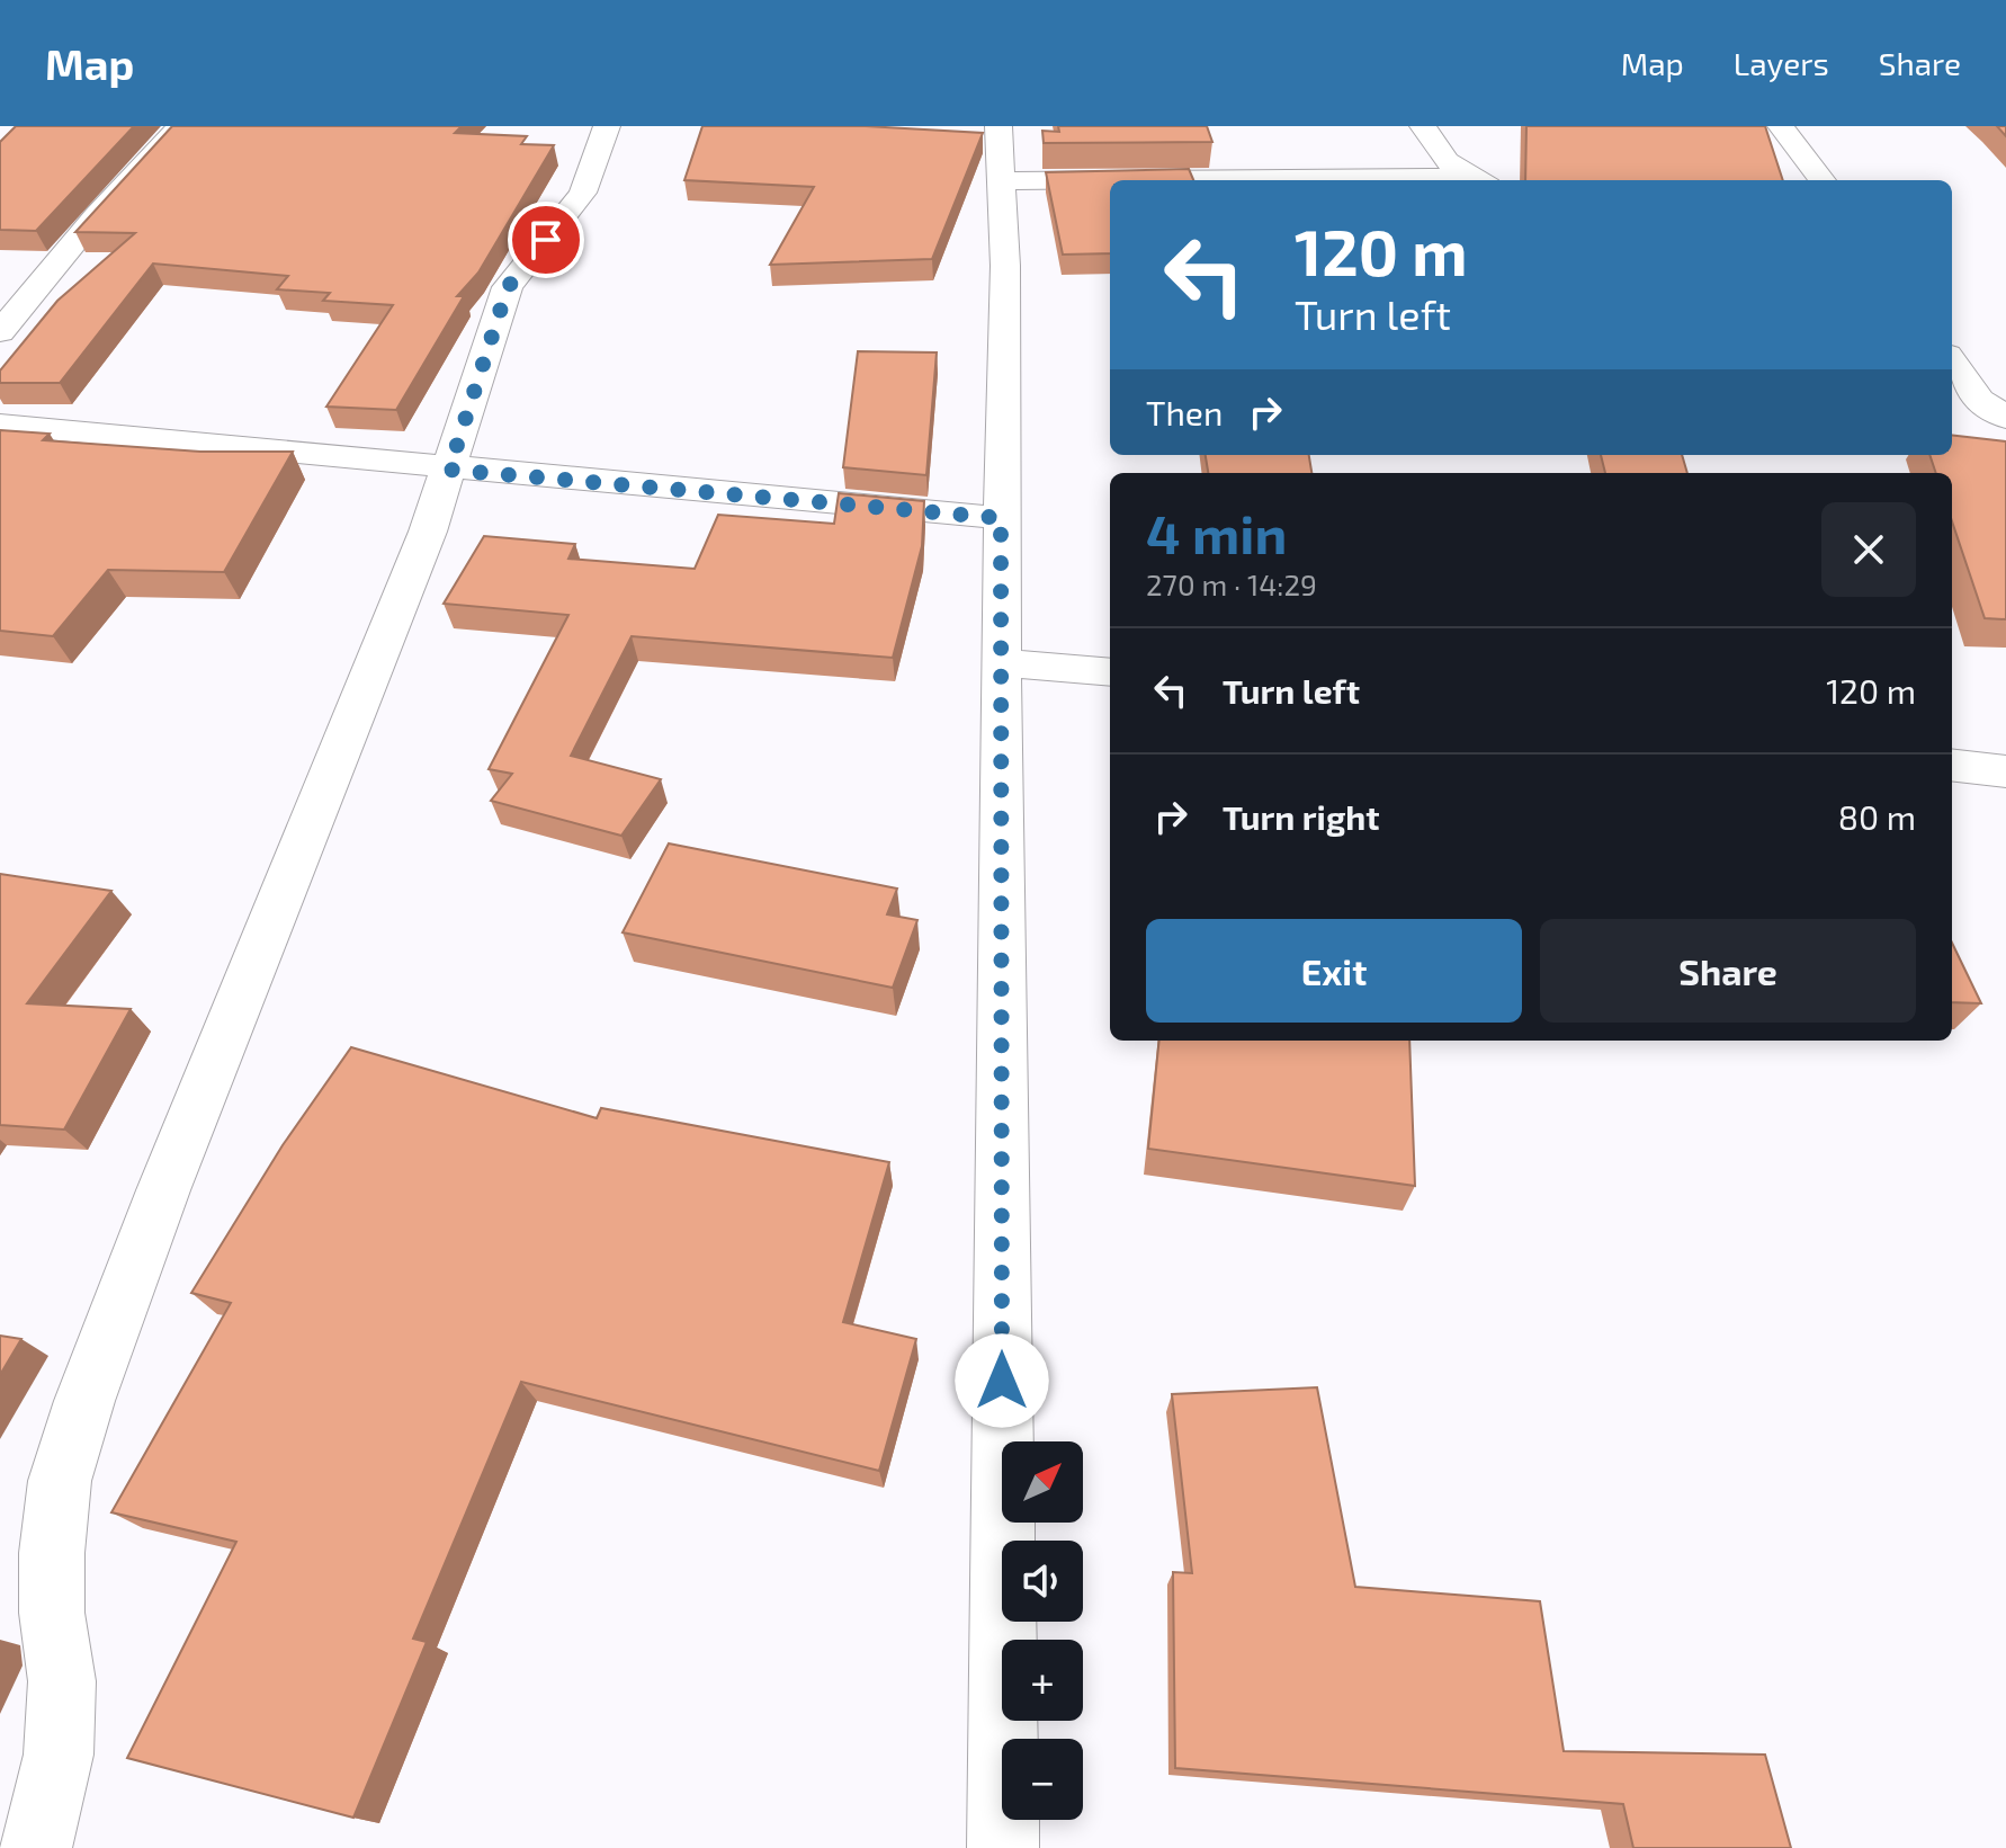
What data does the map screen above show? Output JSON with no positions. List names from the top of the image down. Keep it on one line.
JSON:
{"north":"top right","page":{"header":"Map","nav":["Map","Layers","Share"],"turn":["120 m","Turn left"],"then":"Then","heading":["4 min","270 m · 14:29"],"list":[{"name":"Turn left","value":"120 m"},{"name":"Turn right","value":"80 m"}],"buttons":["Exit","Share"],"map_buttons":["+","−"]}}
